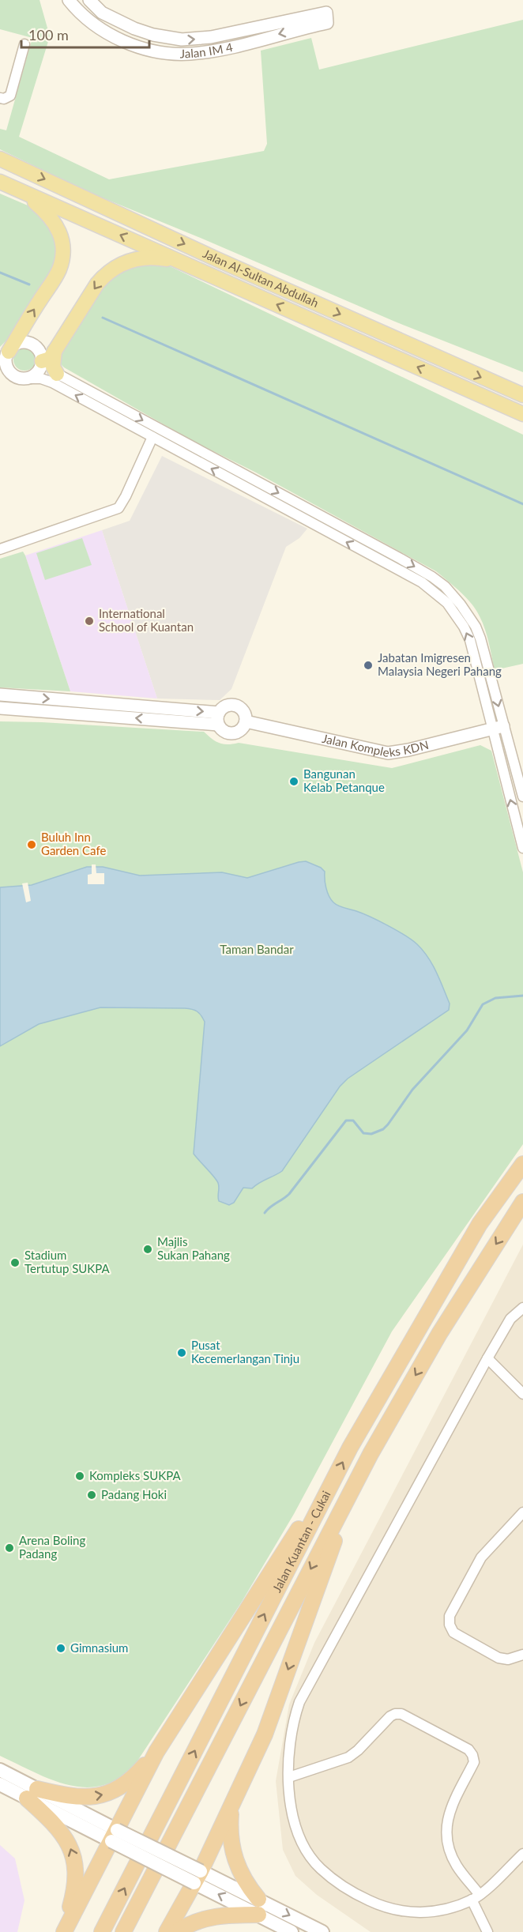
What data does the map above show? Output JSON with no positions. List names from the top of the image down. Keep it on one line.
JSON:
{"streets":{"highway":["Jalan Kuantan - Cukai"],"main road":["Jalan Al-Sultan Abdullah"],"street":["Jalan IM 4","Jalan Kompleks KDN"]},"parks":["Taman Bandar"],"places":["International School of Kuantan","Jabatan Imigresen Malaysia Negeri Pahang","Bangunan Kelab Petanque","Buluh Inn Garden Cafe","Majlis Sukan Pahang","Stadium Tertutup SUKPA","Pusat Kecemerlangan Tinju","Kompleks SUKPA","Padang Hoki","Arena Boling Padang","Gimnasium"],"scale_bar":"100 m"}
